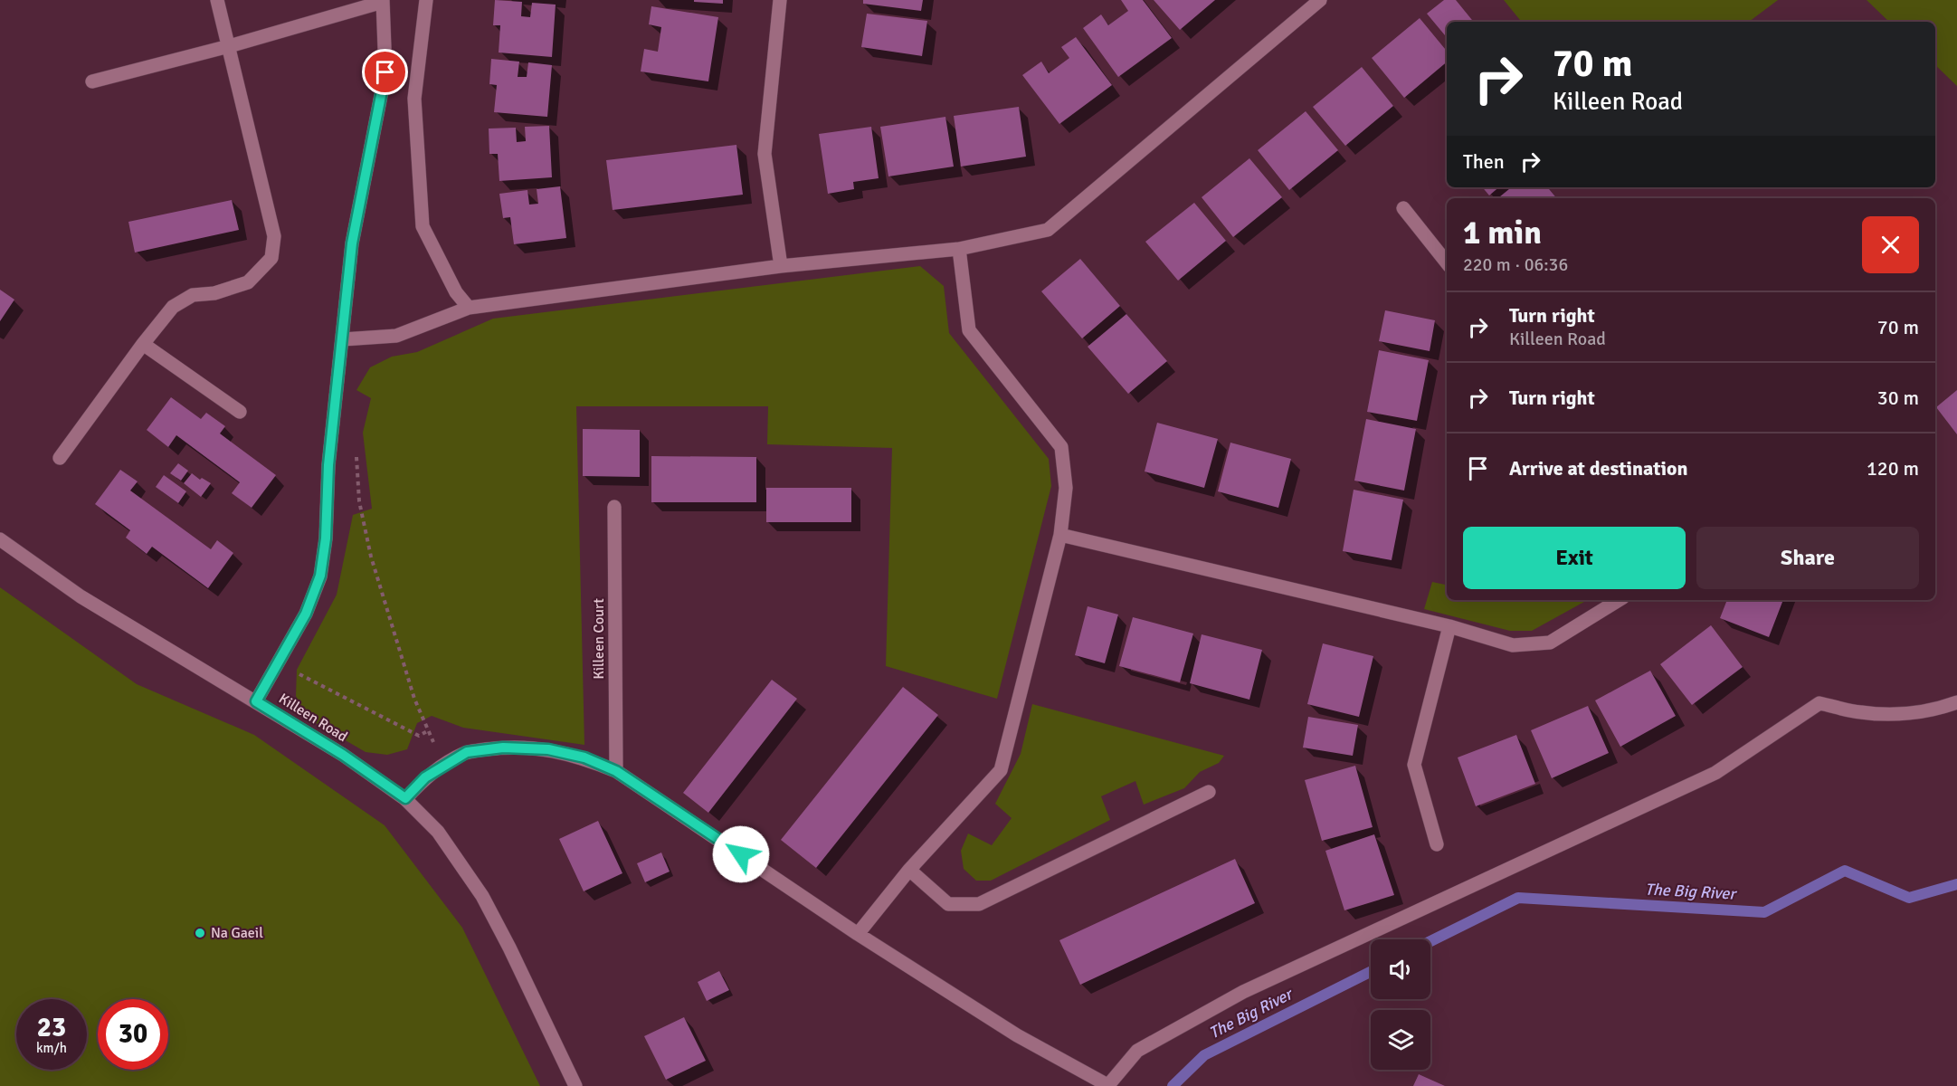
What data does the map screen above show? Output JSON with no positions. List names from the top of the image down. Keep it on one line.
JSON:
{"streets":{"street":["Killeen Court","Killeen Road"]},"water":["The Big River"],"places":["Na Gaeil"],"page":{"turn":["70 m","Killeen Road"],"then":"Then","heading":["1 min","220 m · 06:36"],"list":[{"name":"Turn right","note":"Killeen Road","value":"70 m"},{"name":"Turn right","value":"30 m"},{"name":"Arrive at destination","value":"120 m"}],"buttons":["Exit","Share"],"speed":"23 km/h","limit":"30"}}
